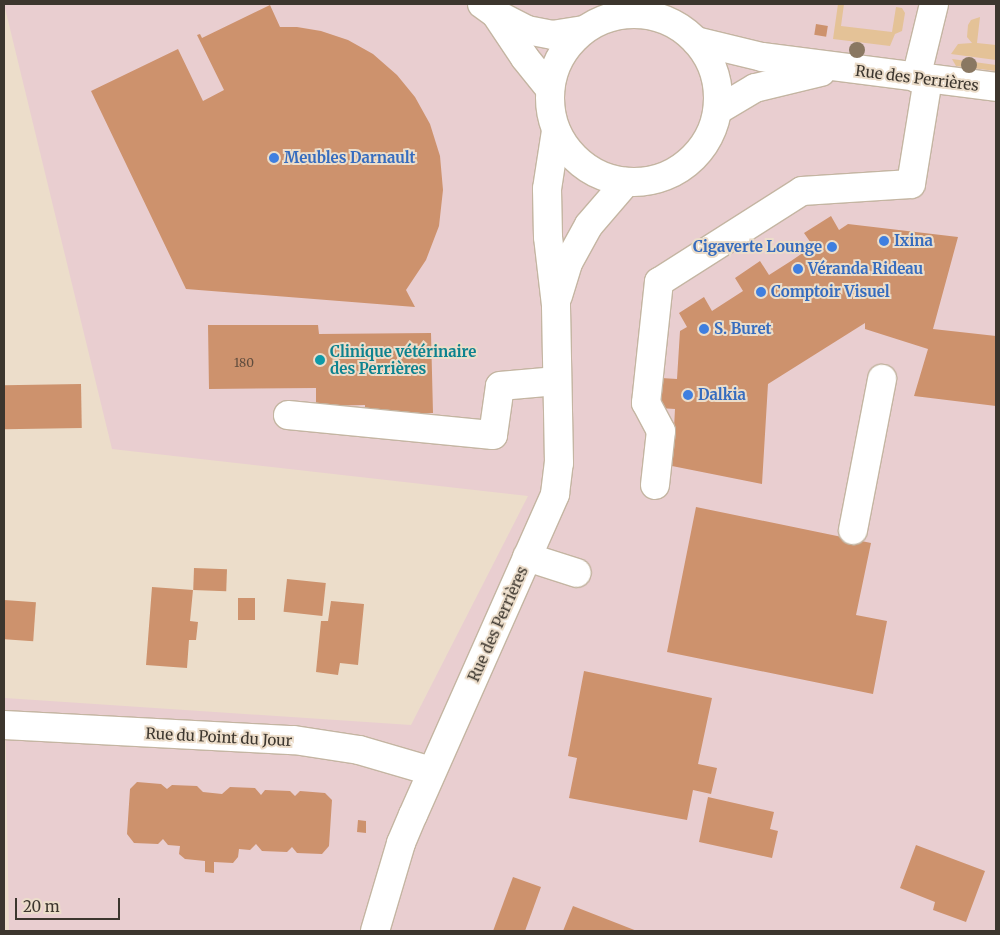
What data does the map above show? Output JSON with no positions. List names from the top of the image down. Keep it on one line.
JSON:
{"streets":{"street":["Rue des Perrières","Rue du Point du Jour"]},"crossings":[["Rue des Perrières","Rue du Point du Jour"]],"places":["Meubles Darnault","Ixina","Cigaverte Lounge","Véranda Rideau","Comptoir Visuel","S. Buret","Clinique vétérinaire des Perrières","Dalkia"],"house_numbers":["180"],"scale_bar":"20 m"}
